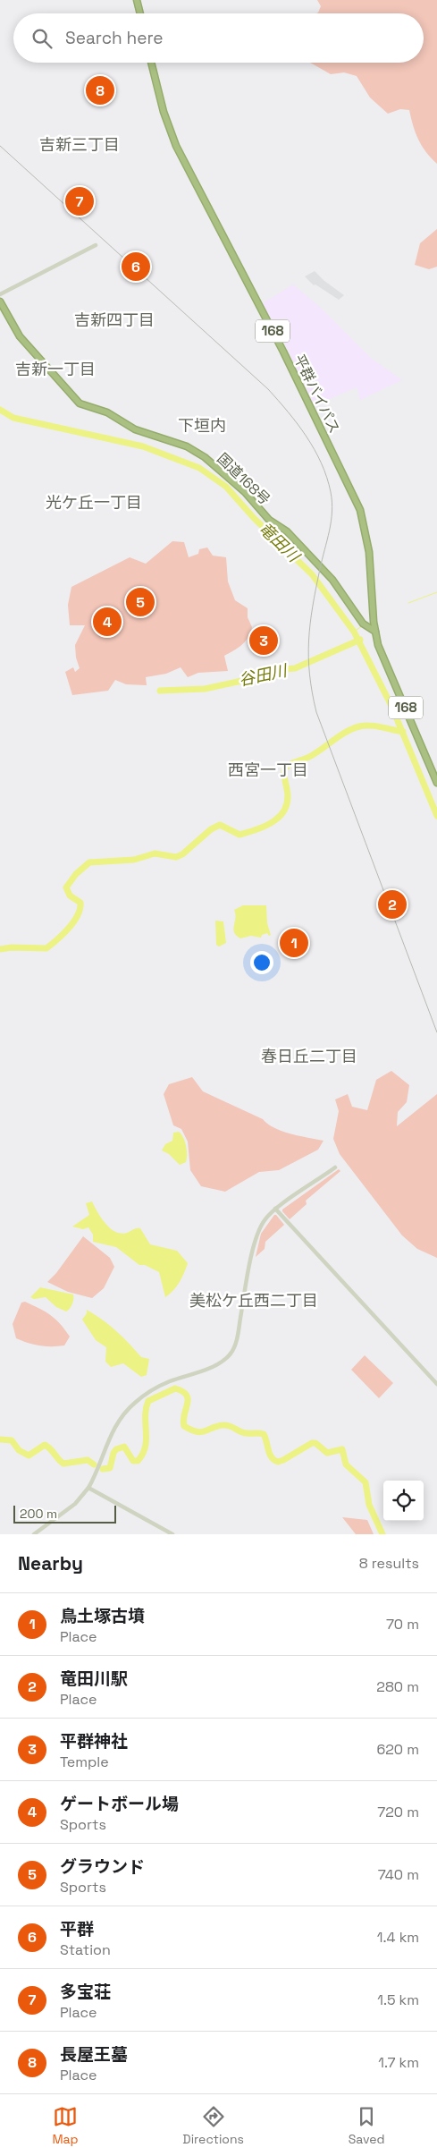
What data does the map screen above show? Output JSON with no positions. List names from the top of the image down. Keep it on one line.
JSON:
{"streets":{"highway":["168","平群バイパス","国道168号"]},"crossings":[["168","平群バイパス"],["168","国道168号"],["平群バイパス","国道168号"]],"districts":["吉新三丁目","吉新四丁目","吉新一丁目","下垣内","光ケ丘一丁目","西宮一丁目","春日丘二丁目","美松ケ丘西二丁目"],"water":["竜田川","谷田川"],"scale_bar":"200 m","page":{"search":"Search here","pins":["8","7","6","5","4","3","2","1"],"scale":"200 m","heading":["Nearby","8 results"],"list":[{"mark":"1","name":"鳥土塚古墳","note":"Place","value":"70 m"},{"mark":"2","name":"竜田川駅","note":"Place","value":"280 m"},{"mark":"3","name":"平群神社","note":"Temple","value":"620 m"},{"mark":"4","name":"ゲートボール場","note":"Sports","value":"720 m"},{"mark":"5","name":"グラウンド","note":"Sports","value":"740 m"},{"mark":"6","name":"平群","note":"Station","value":"1.4 km"},{"mark":"7","name":"多宝荘","note":"Place","value":"1.5 km"},{"mark":"8","name":"長屋王墓","note":"Place","value":"1.7 km"}],"nav":["Map","Directions","Saved"]}}
